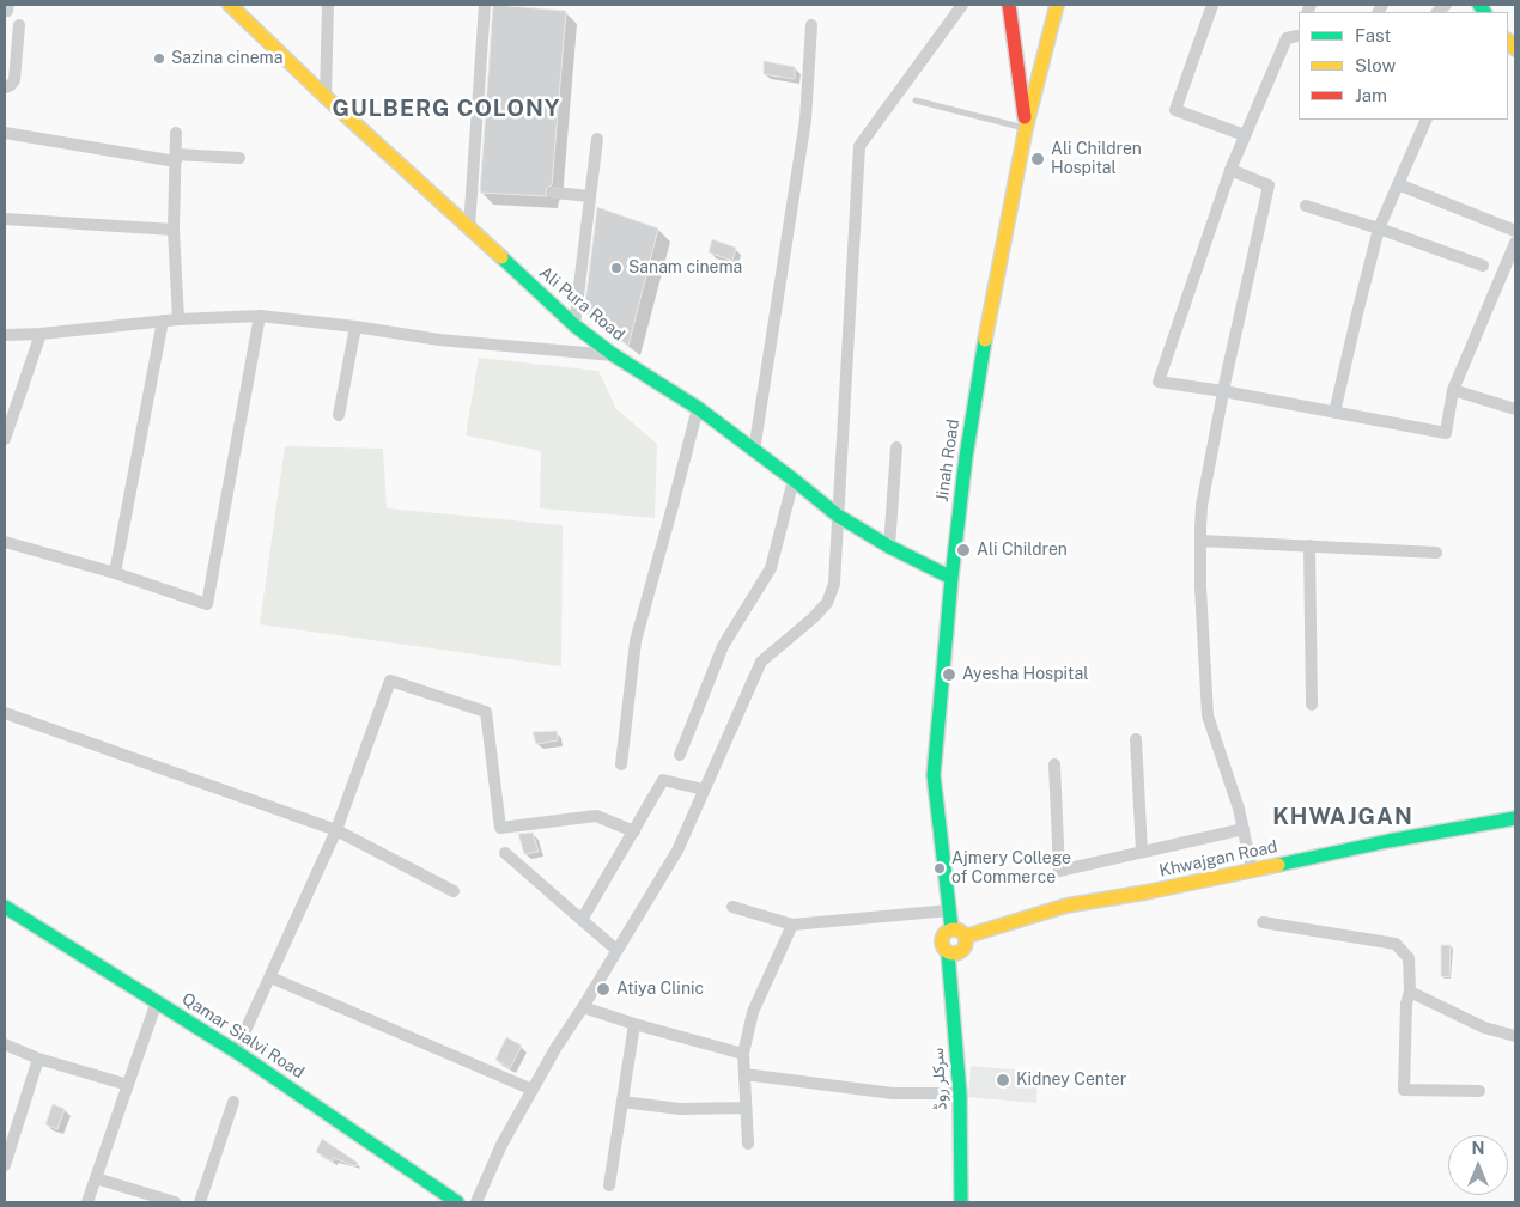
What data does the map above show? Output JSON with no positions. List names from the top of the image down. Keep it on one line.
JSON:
{"streets":{"street":["Ali Pura Road","Jinah Road","Khwajgan Road","Qamar Sialvi Road","سرکلر روڈ"]},"crossings":[["Ali Pura Road","Jinah Road"],["Jinah Road","Khwajgan Road"],["Jinah Road","سرکلر روڈ"],["Khwajgan Road","سرکلر روڈ"]],"districts":["GULBERG COLONY","KHWAJGAN"],"places":["Sazina cinema","Ali Children Hospital","Sanam cinema","Ali Children","Ayesha Hospital","Ajmery College of Commerce","Atiya Clinic","Kidney Center"],"legend":["Fast","Slow","Jam"],"north":"top"}
